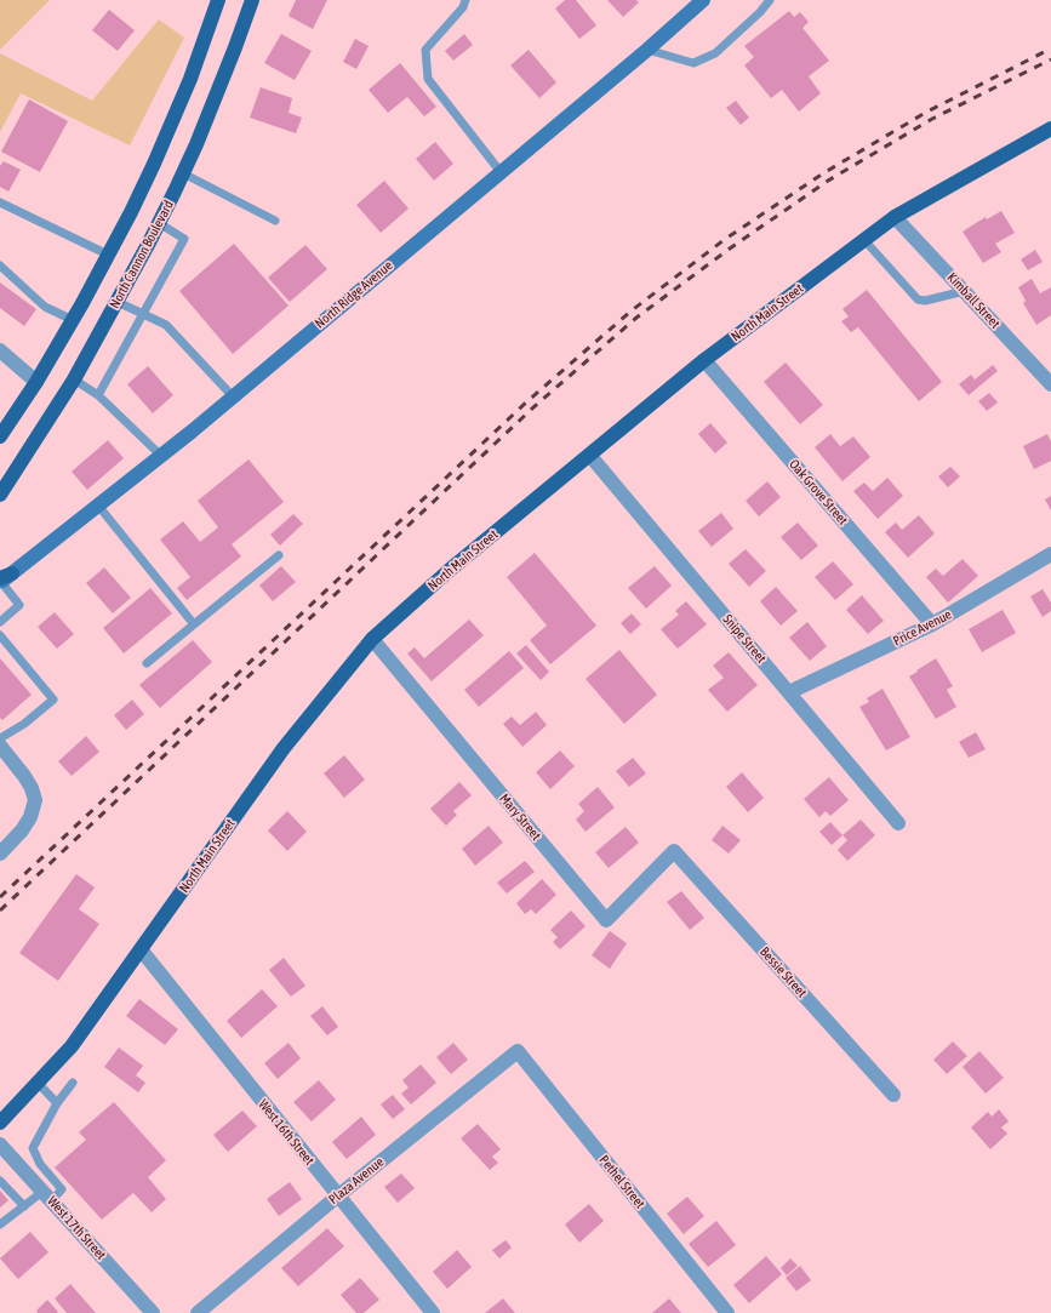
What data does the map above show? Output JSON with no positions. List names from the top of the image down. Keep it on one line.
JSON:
{"streets":{"main road":["North Cannon Boulevard","North Main Street"],"street":["North Ridge Avenue","Kimball Street","Oak Grove Street","Price Avenue","Snipe Street","Mary Street","Bessie Street","West 16th Street","Plaza Avenue","Pethel Street","West 17th Street"]},"crossings":[["Kimball Street","North Main Street"],["North Main Street","Oak Grove Street"],["North Main Street","Snipe Street"],["North Main Street","Mary Street"],["North Main Street","West 16th Street"],["Oak Grove Street","Price Avenue"],["Price Avenue","Snipe Street"],["Mary Street","Bessie Street"],["West 16th Street","Plaza Avenue"],["Plaza Avenue","Pethel Street"]]}
